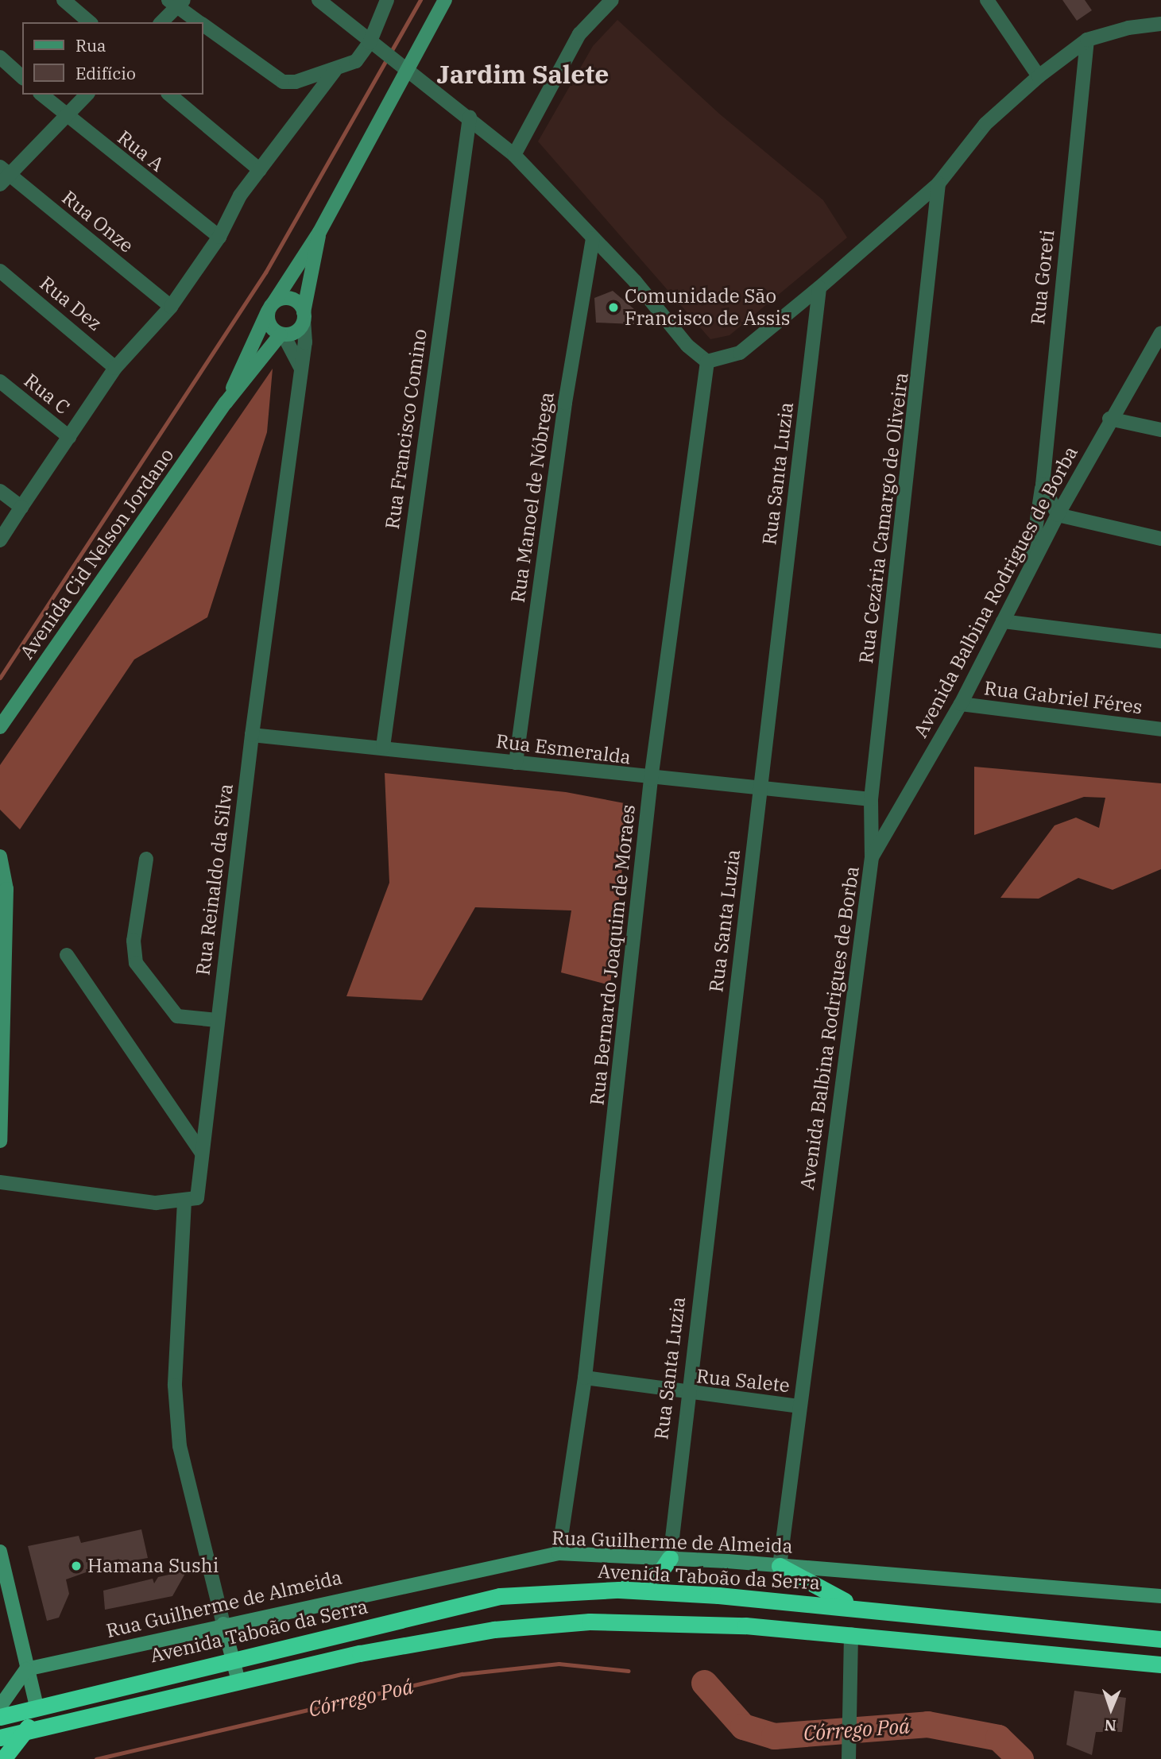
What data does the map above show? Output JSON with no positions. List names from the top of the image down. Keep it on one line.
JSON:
{"streets":{"highway":["Avenida Taboão da Serra"],"street":["Rua A","Rua Onze","Rua Goreti","Rua Dez","Rua C","Rua Francisco Comino","Rua Santa Luzia","Rua Manoel de Nóbrega","Rua Cezária Camargo de Oliveira","Avenida Cid Nelson Jordano","Avenida Balbina Rodrigues de Borba","Rua Gabriel Féres","Rua Esmeralda","Rua Reinaldo da Silva","Rua Bernardo Joaquim de Moraes","Rua Salete","Rua Guilherme de Almeida"]},"crossings":[["Rua Goreti","Avenida Balbina Rodrigues de Borba"],["Rua Francisco Comino","Rua Esmeralda"],["Rua Santa Luzia","Rua Esmeralda"],["Rua Santa Luzia","Rua Salete"],["Rua Santa Luzia","Rua Guilherme de Almeida"],["Rua Manoel de Nóbrega","Rua Esmeralda"],["Rua Cezária Camargo de Oliveira","Avenida Balbina Rodrigues de Borba"],["Rua Cezária Camargo de Oliveira","Rua Esmeralda"],["Avenida Cid Nelson Jordano","Rua Reinaldo da Silva"],["Avenida Balbina Rodrigues de Borba","Rua Gabriel Féres"],["Avenida Balbina Rodrigues de Borba","Rua Salete"],["Avenida Balbina Rodrigues de Borba","Rua Guilherme de Almeida"],["Rua Esmeralda","Rua Reinaldo da Silva"],["Rua Esmeralda","Rua Bernardo Joaquim de Moraes"],["Rua Bernardo Joaquim de Moraes","Rua Salete"],["Rua Bernardo Joaquim de Moraes","Rua Guilherme de Almeida"]],"districts":["Jardim Salete"],"water":["Córrego Poá"],"places":["Comunidade São Francisco de Assis","Hamana Sushi"],"legend":["Rua","Edifício"],"north":"bottom"}
